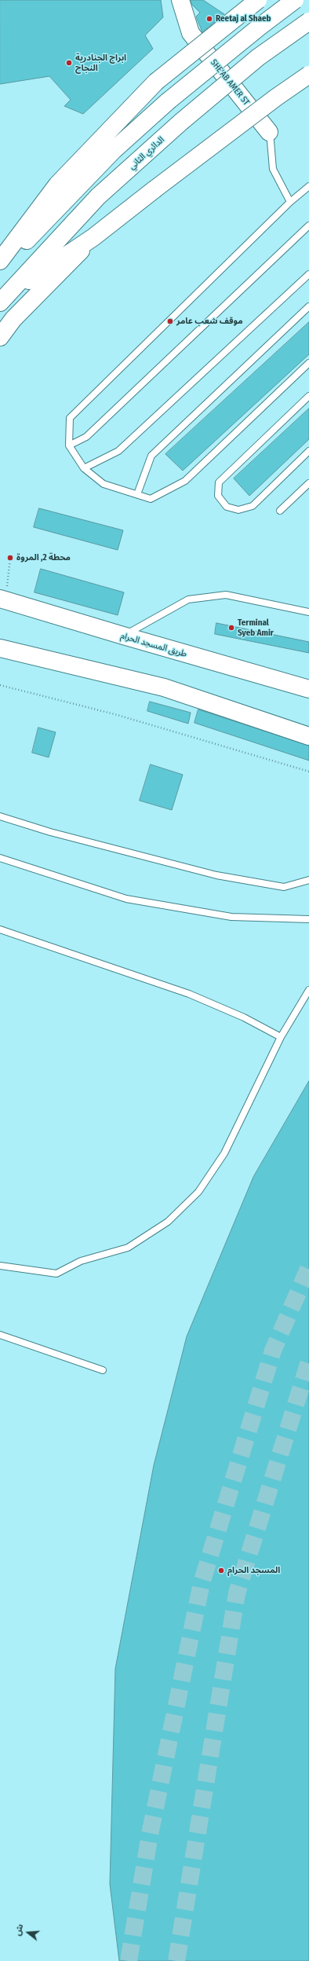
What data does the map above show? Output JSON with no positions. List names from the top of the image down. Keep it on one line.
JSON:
{"streets":{"main road":["SHE'AB AMER ST","الدائري الثاني","طريق المسجد الحرام"]},"places":["Reetaj al Shaeb","ابراج الجنادرية النجاح","موقف شعب عامر","محطة 2, المروة","Terminal Syeb Amir","المسجد الحرام"],"north":"left"}
